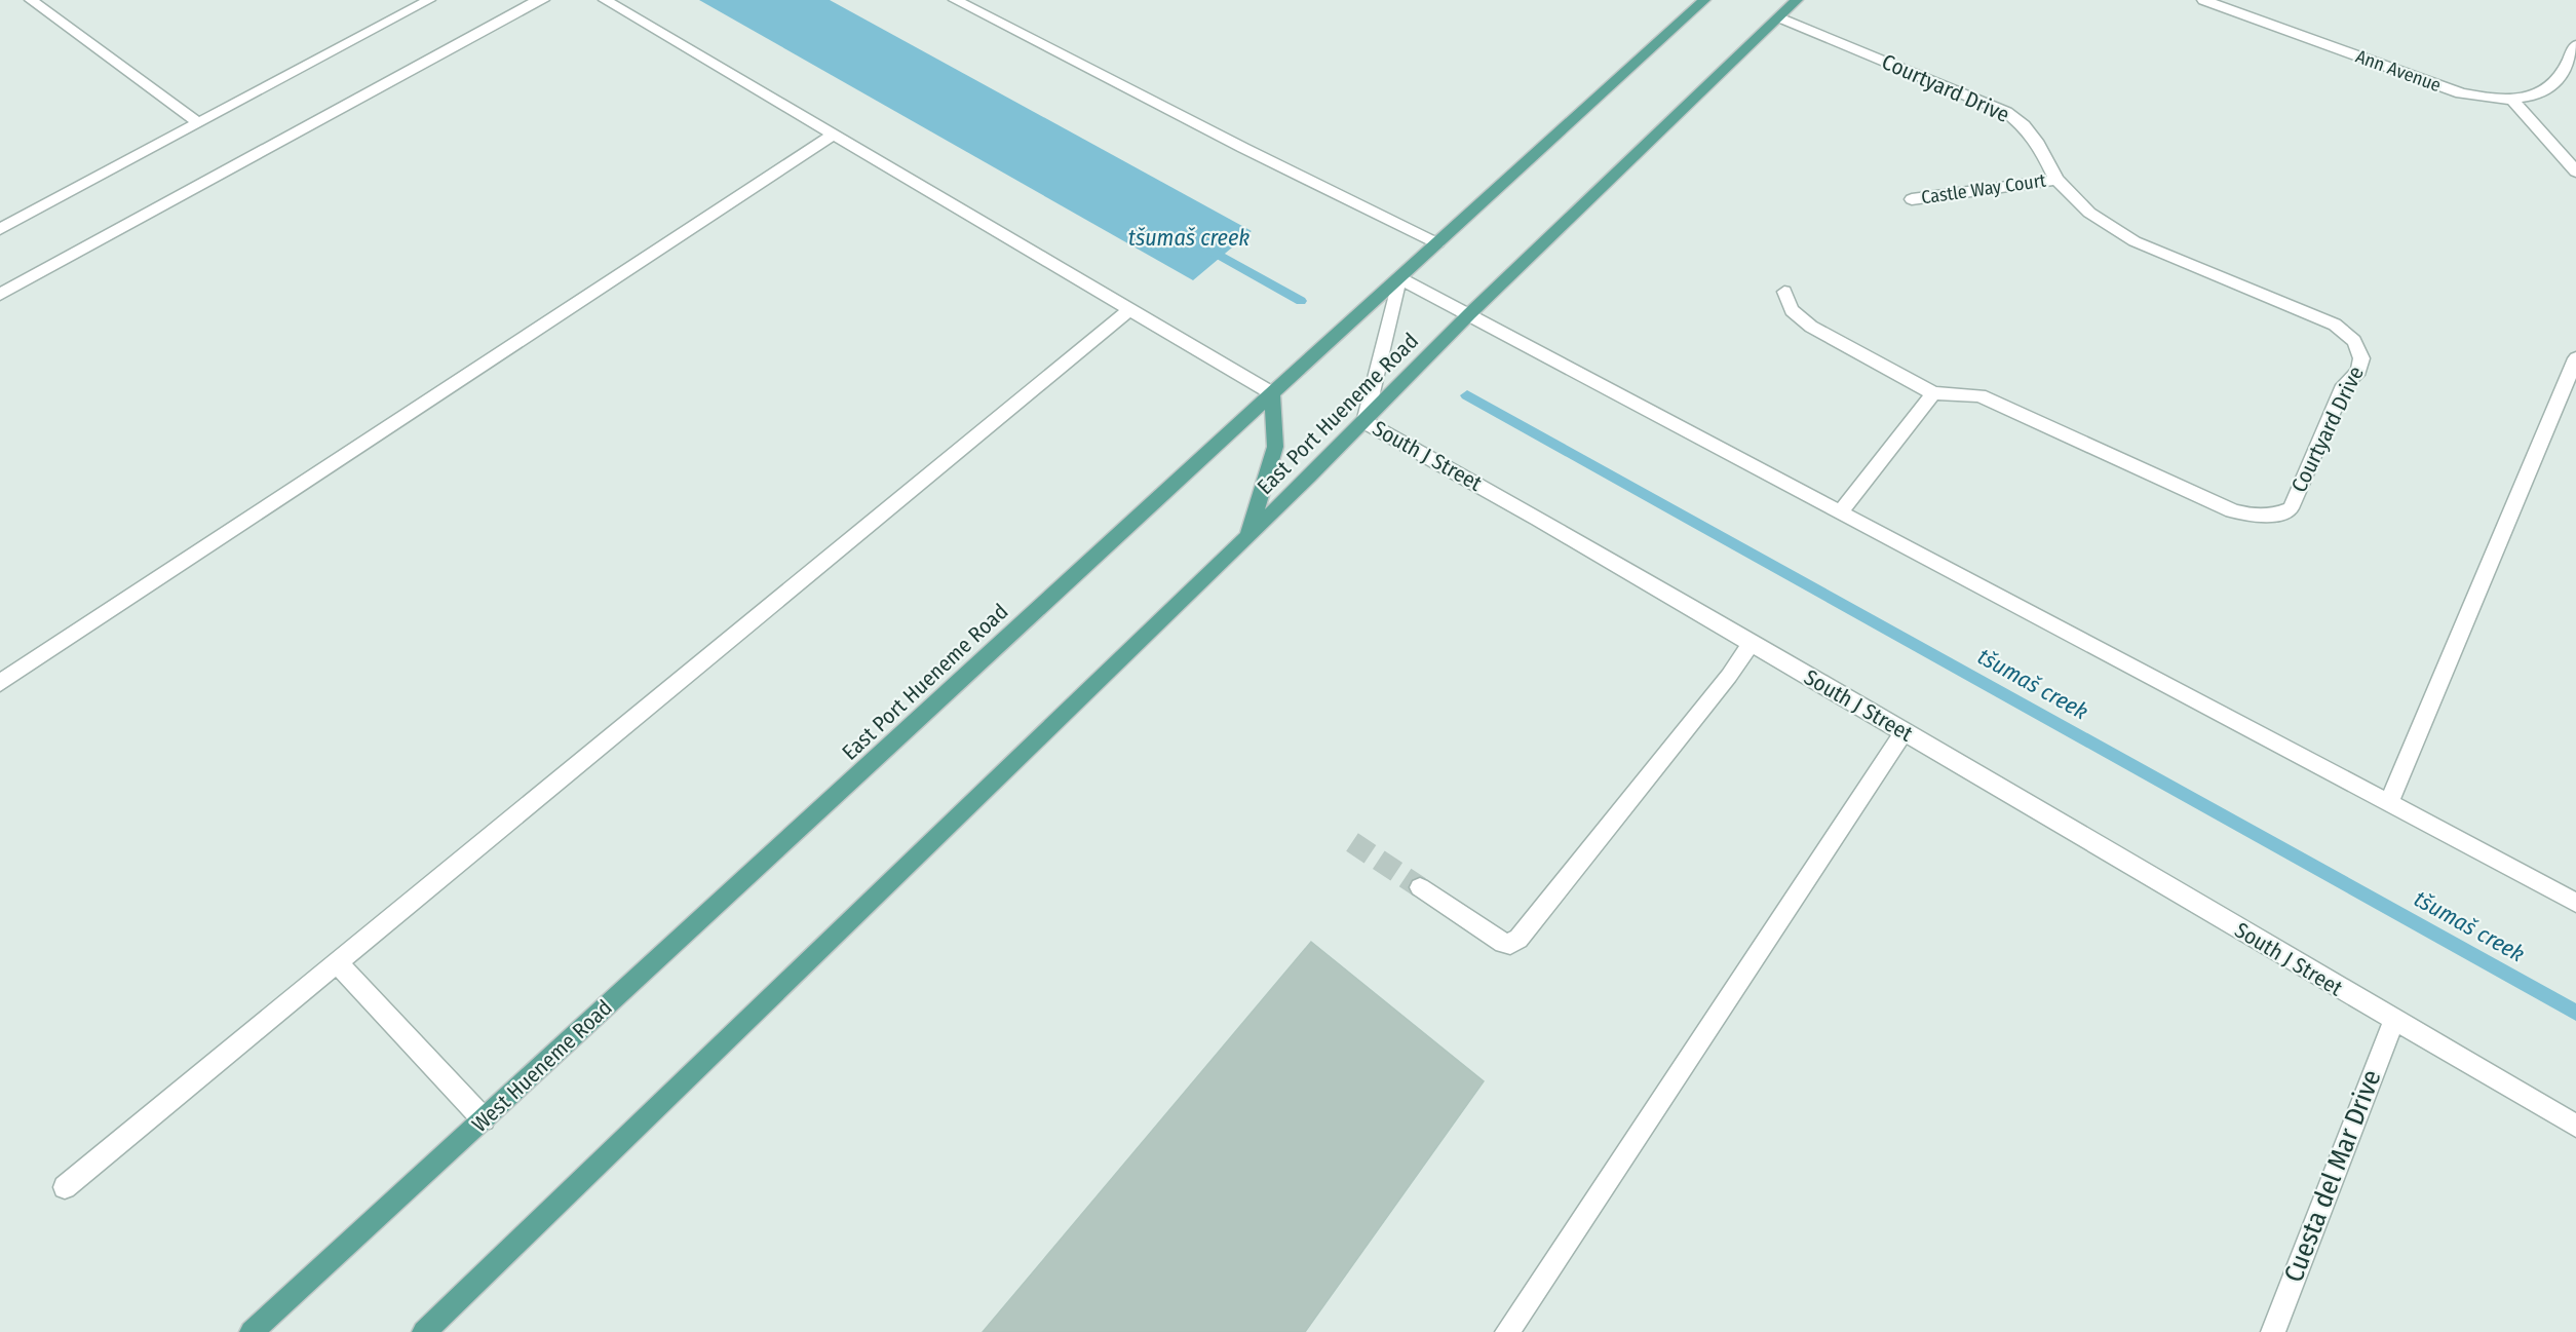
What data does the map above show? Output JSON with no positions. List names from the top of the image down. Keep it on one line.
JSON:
{"streets":{"main road":["East Port Hueneme Road","West Hueneme Road"],"street":["Ann Avenue","Courtyard Drive","Castle Way Court","South J Street","Cuesta del Mar Drive"]},"crossings":[["Courtyard Drive","Castle Way Court"],["Courtyard Drive","East Port Hueneme Road"],["East Port Hueneme Road","South J Street"],["East Port Hueneme Road","West Hueneme Road"],["South J Street","Cuesta del Mar Drive"]],"water":["tšumaš creek"]}
